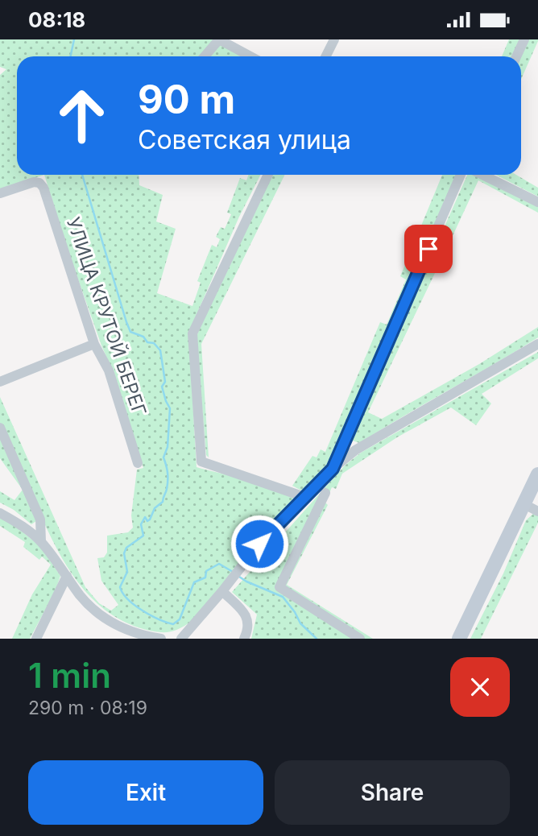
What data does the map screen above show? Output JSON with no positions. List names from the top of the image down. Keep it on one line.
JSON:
{"streets":{"street":["УЛИЦА КРУТОЙ БЕРЕГ"]},"page":{"status":"08:18","turn":["90 m","Советская улица"],"heading":["1 min","290 m · 08:19"],"buttons":["Exit","Share"]}}
